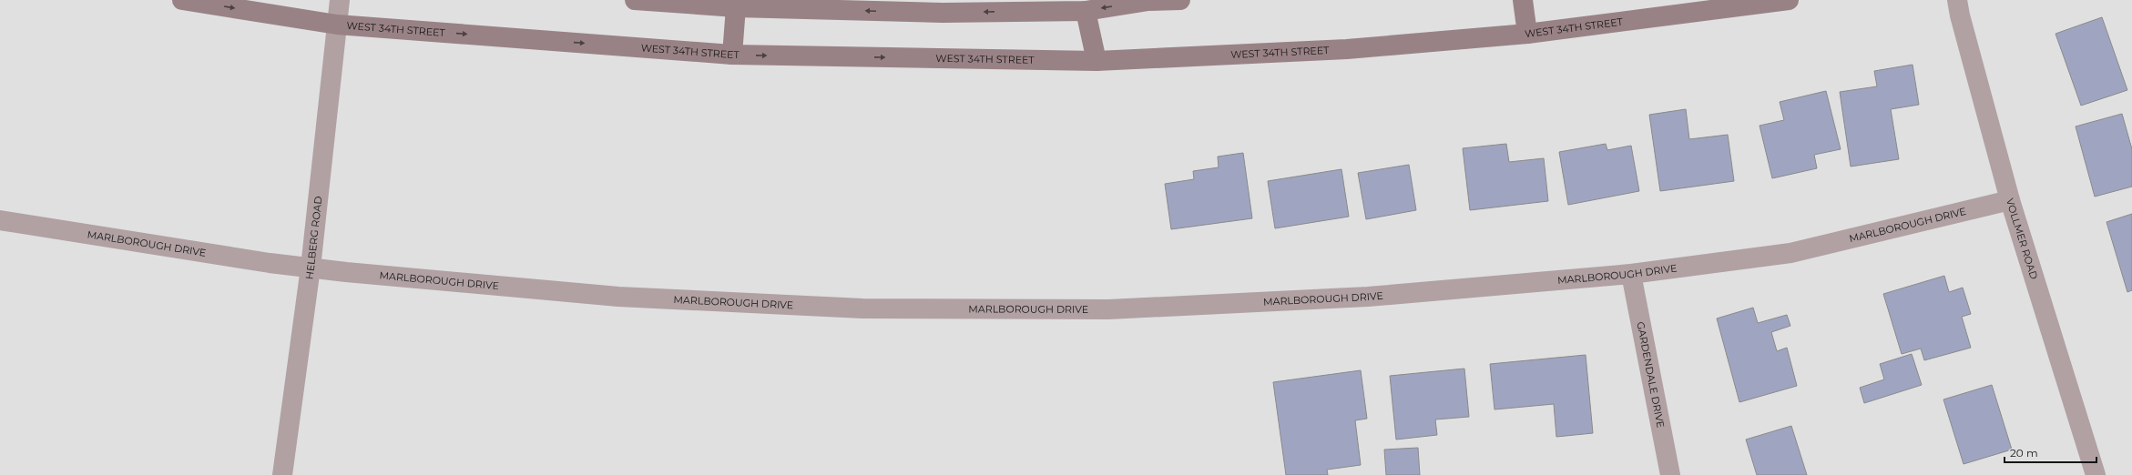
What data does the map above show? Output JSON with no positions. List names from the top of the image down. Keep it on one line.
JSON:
{"streets":{"main road":["WEST 34TH STREET"],"street":["MARLBOROUGH DRIVE","HELBERG ROAD","VOLLMER ROAD","GARDENDALE DRIVE"]},"crossings":[["WEST 34TH STREET","HELBERG ROAD"],["MARLBOROUGH DRIVE","HELBERG ROAD"],["MARLBOROUGH DRIVE","VOLLMER ROAD"],["MARLBOROUGH DRIVE","GARDENDALE DRIVE"]],"scale_bar":"20 m"}
